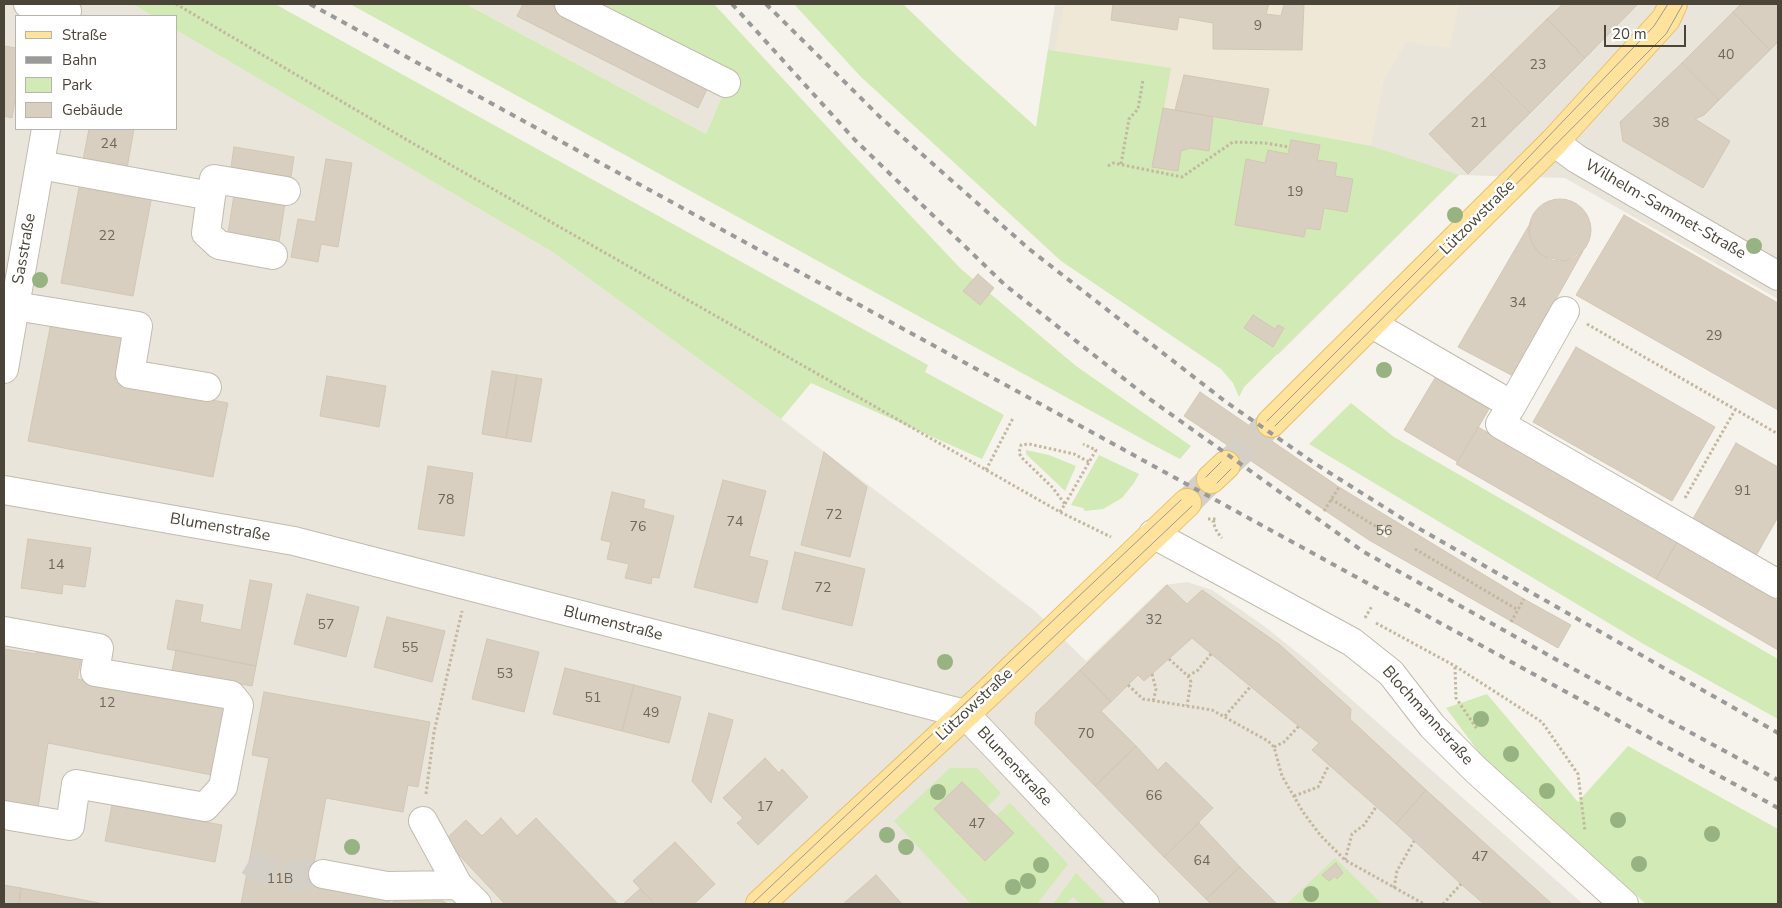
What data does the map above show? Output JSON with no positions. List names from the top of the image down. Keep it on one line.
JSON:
{"streets":{"main road":["Lützowstraße"],"street":["Wilhelm-Sammet-Straße","Sasstraße","Blumenstraße","Blochmannstraße"]},"crossings":[["Wilhelm-Sammet-Straße","Lützowstraße"],["Lützowstraße","Blumenstraße"],["Lützowstraße","Blochmannstraße"]],"house_numbers":["9","40","23","21","38","24","19","22","34","29","91","78","72","74","76","56","14","72","32","57","55","53","51","12","49","70","66","17","47","47","64","11B"],"legend":["Straße","Bahn","Park","Gebäude"],"scale_bar":"20 m"}
